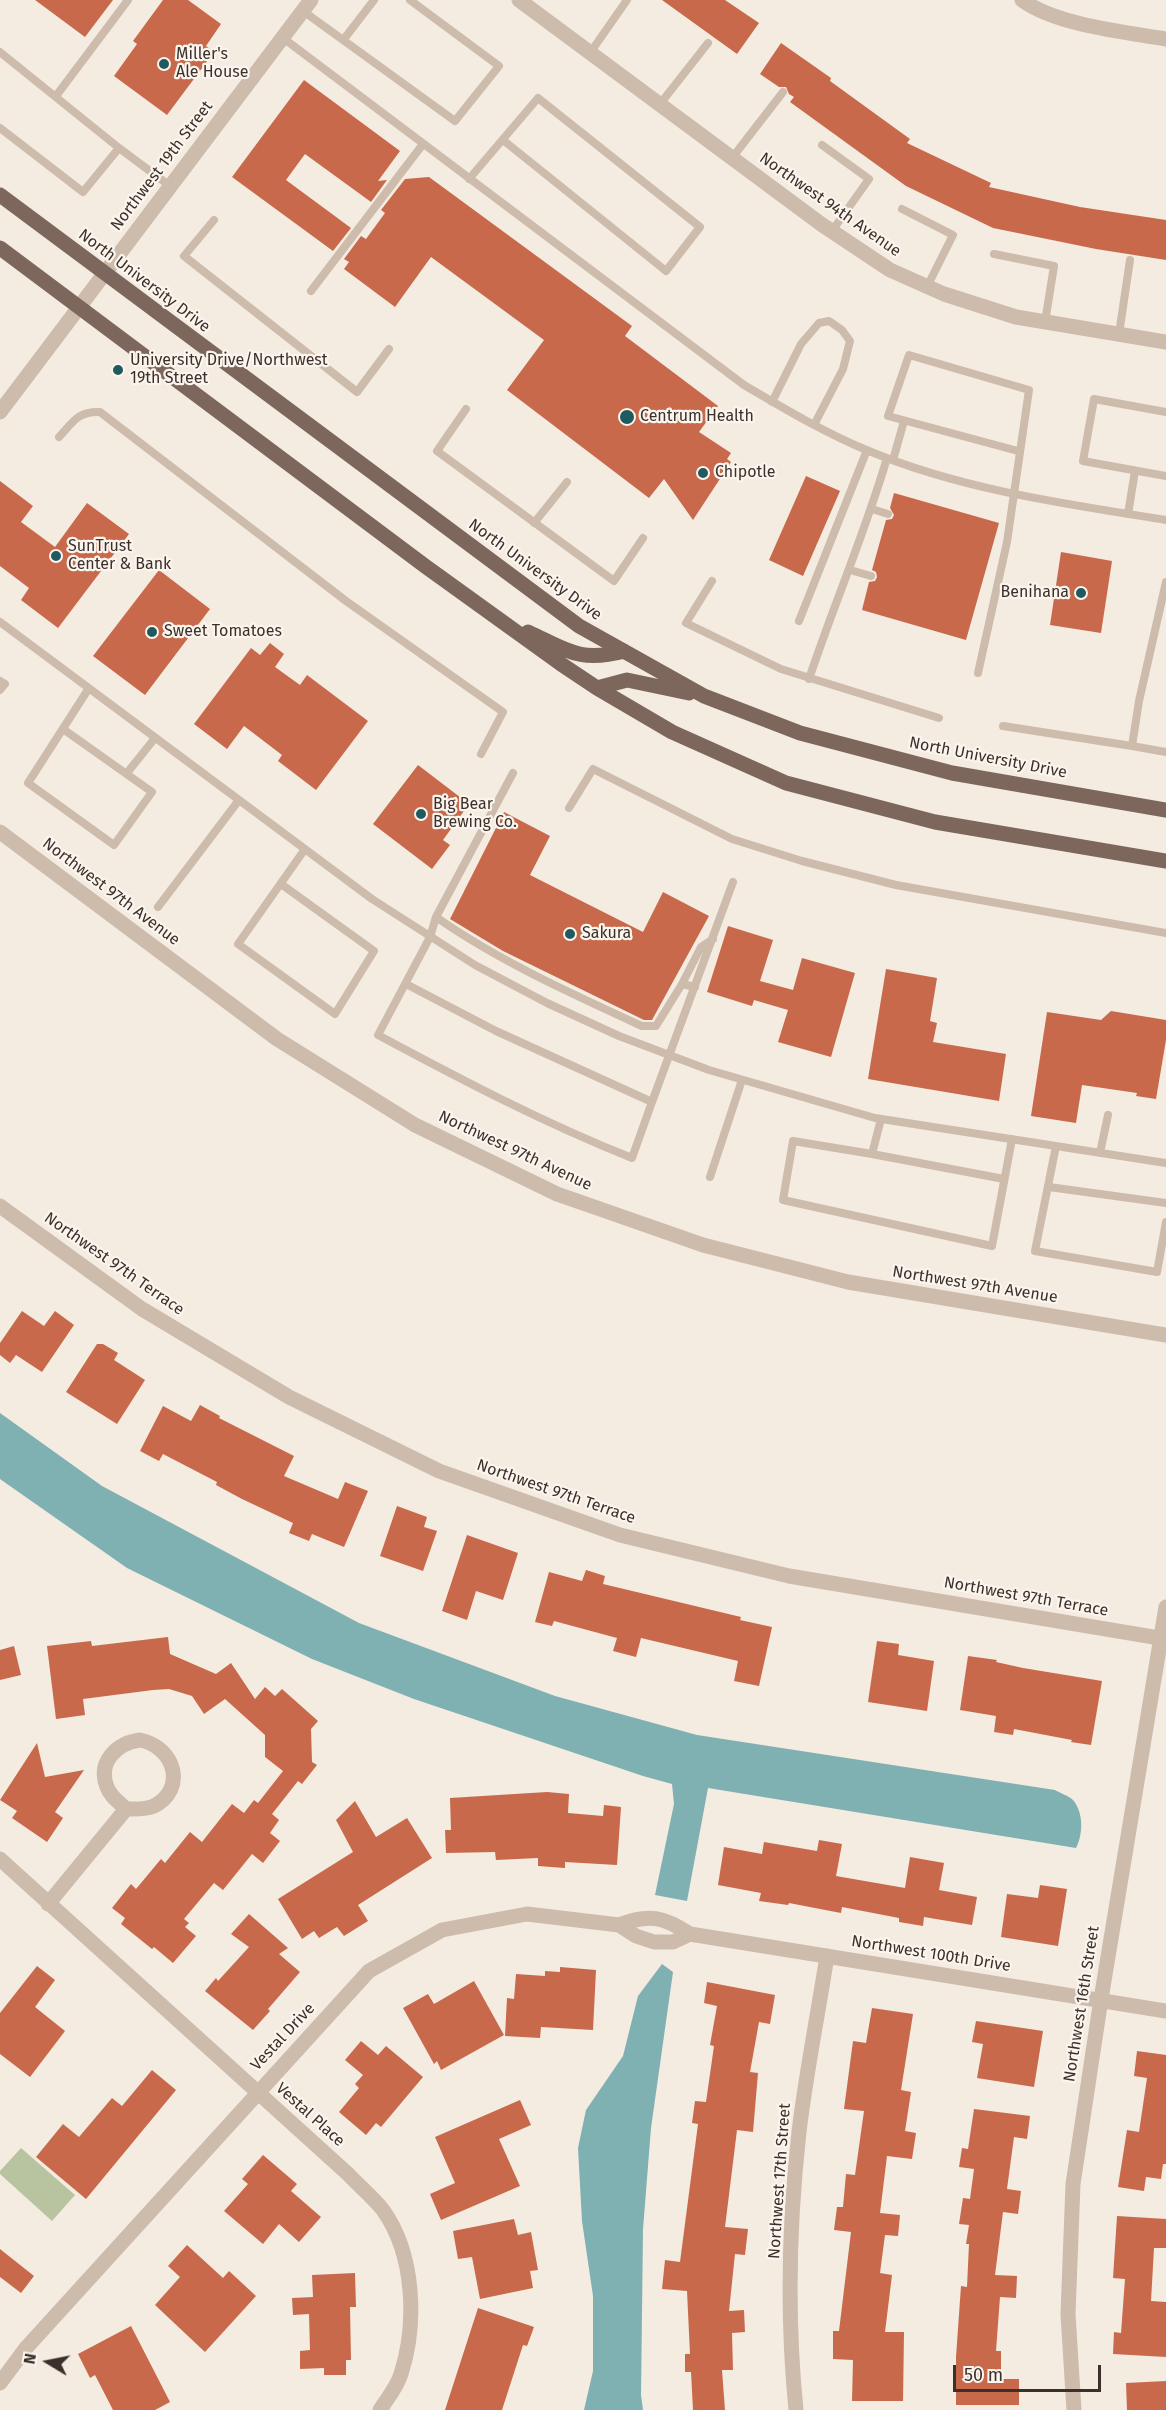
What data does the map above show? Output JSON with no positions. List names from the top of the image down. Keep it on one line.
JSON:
{"streets":{"main road":["North University Drive"],"street":["Northwest 19th Street","Northwest 94th Avenue","Northwest 97th Avenue","Northwest 97th Terrace","Northwest 100th Drive","Northwest 16th Street","Vestal Drive","Vestal Place","Northwest 17th Street"]},"crossings":[["Northwest 19th Street","North University Drive"],["Northwest 97th Terrace","Northwest 16th Street"],["Northwest 100th Drive","Northwest 16th Street"],["Northwest 100th Drive","Vestal Drive"],["Northwest 100th Drive","Northwest 17th Street"],["Vestal Drive","Vestal Place"]],"places":["Miller's Ale House","University Drive/Northwest 19th Street","Centrum Health","Chipotle","SunTrust Center & Bank","Benihana","Sweet Tomatoes","Big Bear Brewing Co.","Sakura"],"scale_bar":"50 m","north":"left"}
